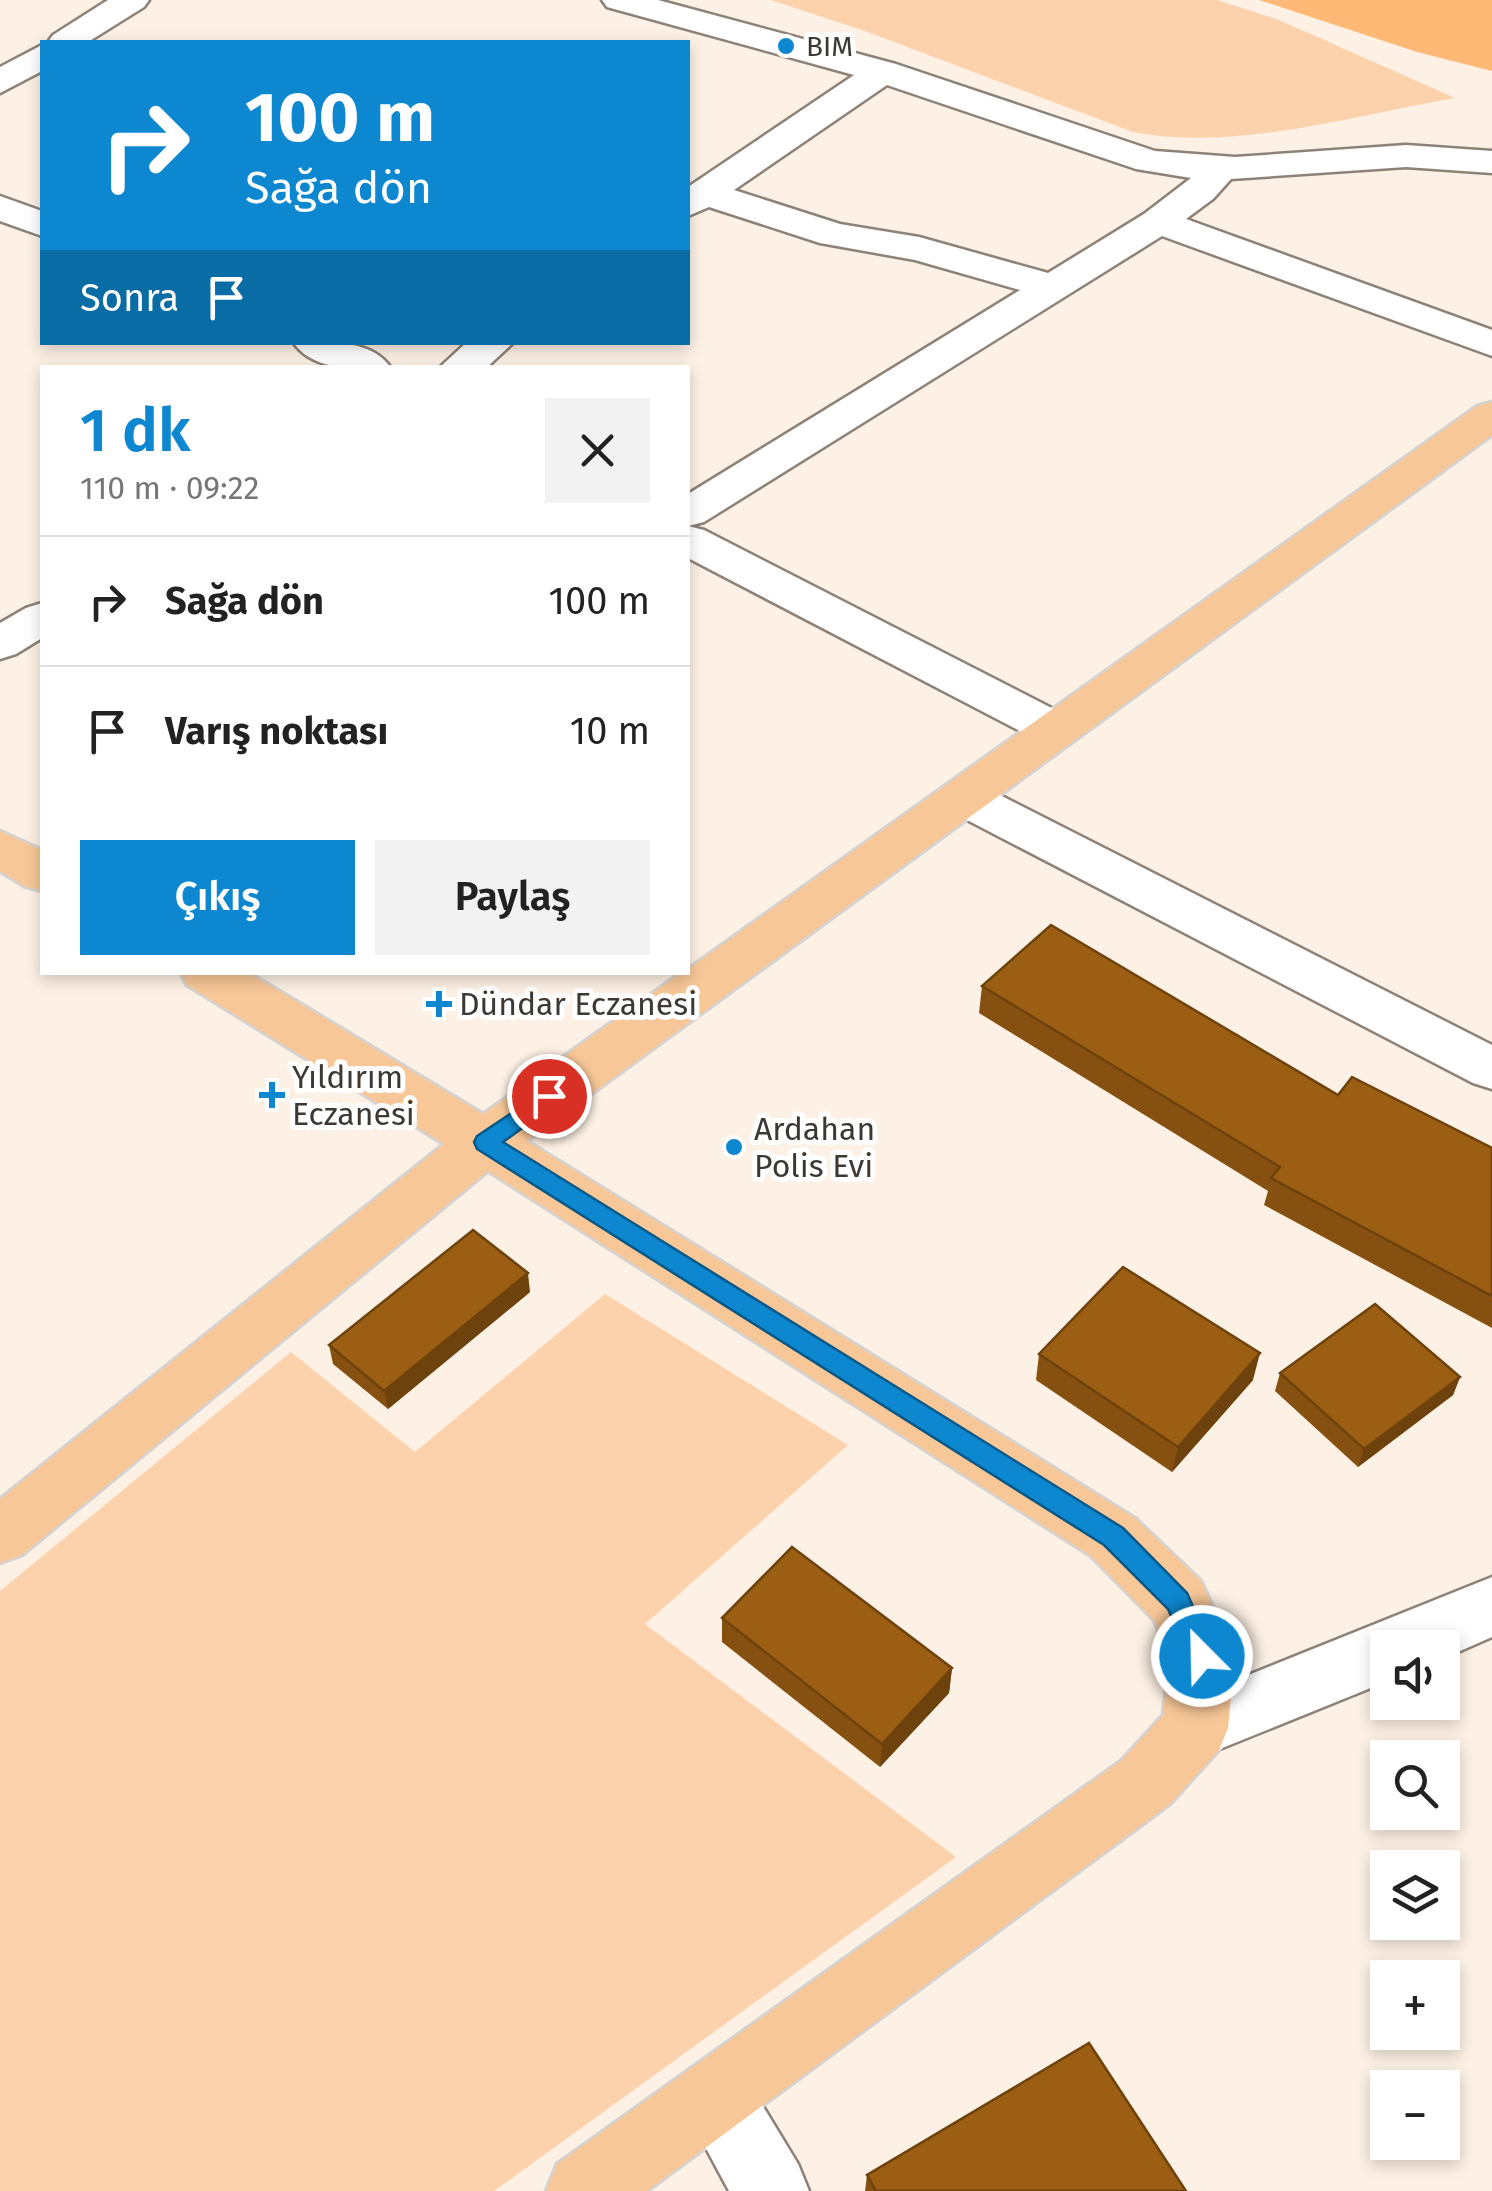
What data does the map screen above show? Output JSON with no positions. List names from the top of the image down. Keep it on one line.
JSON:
{"places":{"other":["BIM","Ardahan Polis Evi"],"health":["Dündar Eczanesi","Yıldırım Eczanesi"]},"page":{"turn":["100 m","Sağa dön"],"then":"Sonra","heading":["1 dk","110 m · 09:22"],"list":[{"name":"Sağa dön","value":"100 m"},{"name":"Varış noktası","value":"10 m"}],"buttons":["Çıkış","Paylaş"],"map_buttons":["+","−"]}}
